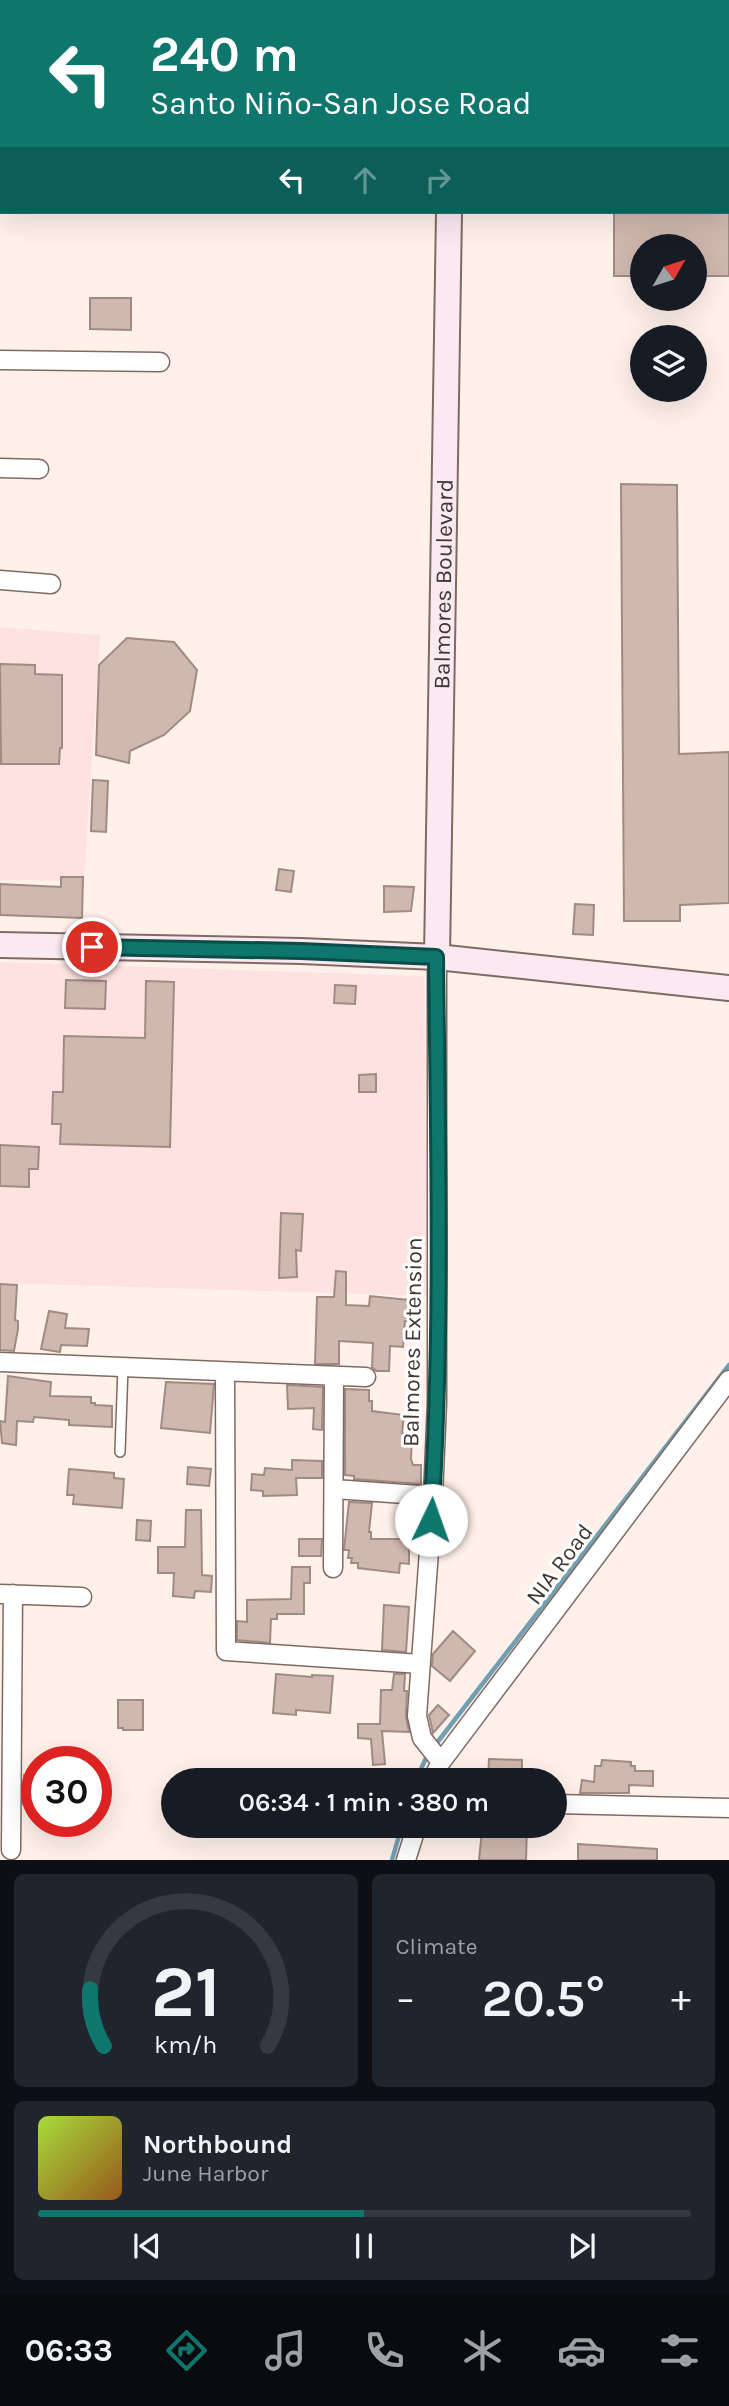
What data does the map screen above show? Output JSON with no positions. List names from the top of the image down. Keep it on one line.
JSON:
{"streets":{"main road":["Balmores Boulevard"],"street":["Balmores Extension","NIA Road"]},"crossings":[["Balmores Boulevard","Balmores Extension"],["Balmores Extension","NIA Road"]],"north":"top right","page":{"turn":["240 m","Santo Niño-San Jose Road"],"limit":"30","trip":"06:34 · 1 min · 380 m","tile":"Climate","heat":["−","20.5°","+"],"song":["Northbound","June Harbor"],"tabs":"06:33","gauge":["21","km/h"]}}
